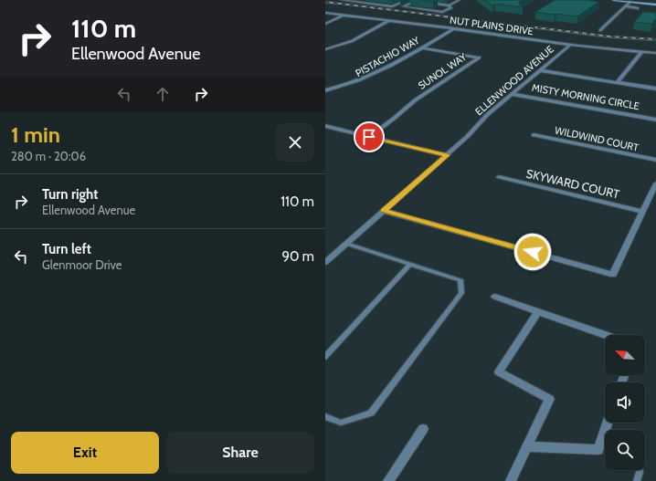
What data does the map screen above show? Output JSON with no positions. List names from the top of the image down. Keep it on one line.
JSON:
{"streets":{"street":["NUT PLAINS DRIVE","PISTACHIO WAY","SUNOL WAY","ELLENWOOD AVENUE","MISTY MORNING CIRCLE","WILDWIND COURT","SKYWARD COURT"]},"crossings":[["NUT PLAINS DRIVE","PISTACHIO WAY"],["NUT PLAINS DRIVE","ELLENWOOD AVENUE"],["PISTACHIO WAY","SUNOL WAY"],["ELLENWOOD AVENUE","MISTY MORNING CIRCLE"]],"north":"top left","page":{"turn":["110 m","Ellenwood Avenue"],"heading":["1 min","280 m · 20:06"],"list":[{"name":"Turn right","note":"Ellenwood Avenue","value":"110 m"},{"name":"Turn left","note":"Glenmoor Drive","value":"90 m"}],"buttons":["Exit","Share"]}}
